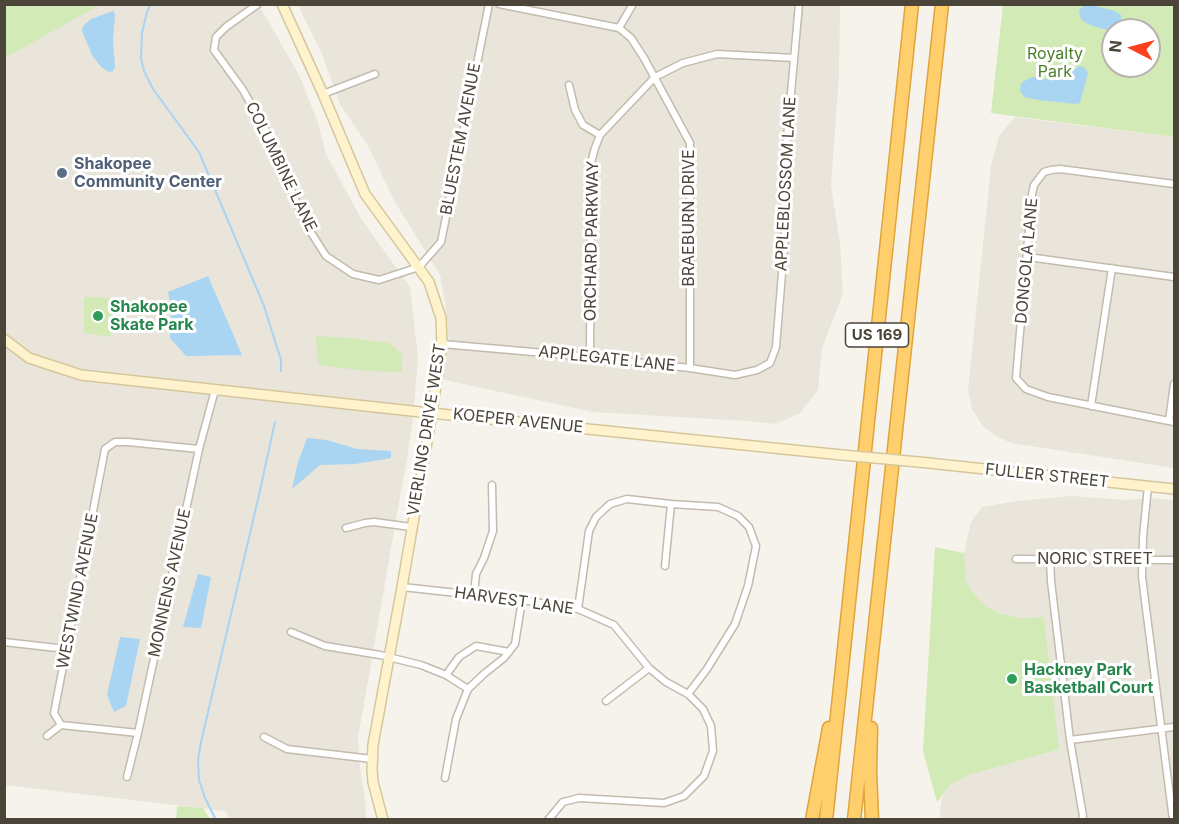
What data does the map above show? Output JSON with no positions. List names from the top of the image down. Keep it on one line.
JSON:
{"streets":{"highway":["US 169"],"street":["BLUESTEM AVENUE","COLUMBINE LANE","APPLEBLOSSOM LANE","BRAEBURN DRIVE","ORCHARD PARKWAY","DONGOLA LANE","APPLEGATE LANE","KOEPER AVENUE","VIERLING DRIVE WEST","FULLER STREET","NORIC STREET","MONNENS AVENUE","WESTWIND AVENUE","HARVEST LANE"]},"crossings":[["BLUESTEM AVENUE","COLUMBINE LANE"],["BLUESTEM AVENUE","VIERLING DRIVE WEST"],["COLUMBINE LANE","VIERLING DRIVE WEST"],["APPLEBLOSSOM LANE","ORCHARD PARKWAY"],["APPLEBLOSSOM LANE","APPLEGATE LANE"],["BRAEBURN DRIVE","ORCHARD PARKWAY"],["BRAEBURN DRIVE","APPLEGATE LANE"],["ORCHARD PARKWAY","APPLEGATE LANE"],["APPLEGATE LANE","VIERLING DRIVE WEST"],["KOEPER AVENUE","VIERLING DRIVE WEST"],["KOEPER AVENUE","FULLER STREET"],["KOEPER AVENUE","MONNENS AVENUE"],["VIERLING DRIVE WEST","HARVEST LANE"],["MONNENS AVENUE","WESTWIND AVENUE"]],"parks":["Royalty Park"],"places":["Shakopee Community Center","Shakopee Skate Park","Hackney Park Basketball Court"],"north":"left"}
